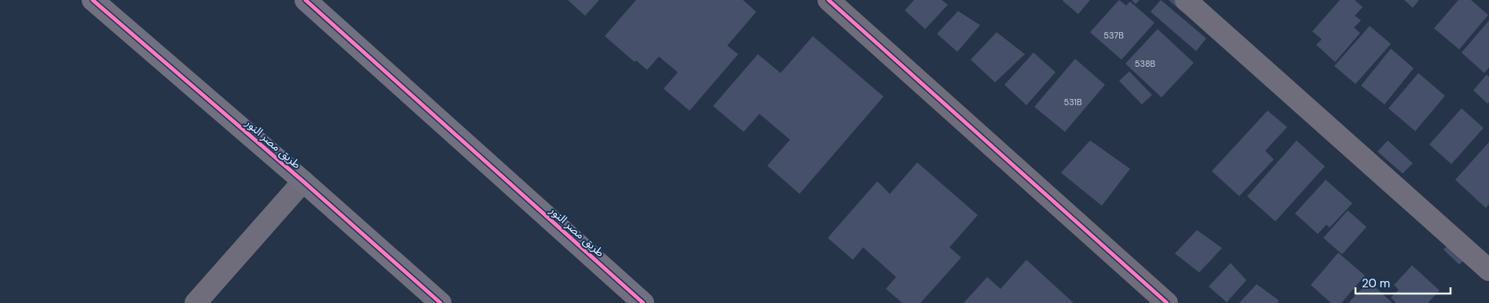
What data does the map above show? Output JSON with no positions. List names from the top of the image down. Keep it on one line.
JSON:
{"streets":{"street":["طريق مصر النور"]},"house_numbers":["537B","538B","531B"],"scale_bar":"20 m"}
